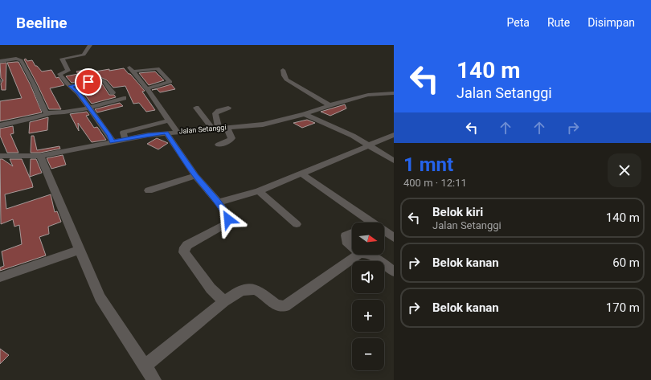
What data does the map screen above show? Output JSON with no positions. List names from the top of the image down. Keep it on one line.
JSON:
{"streets":{"street":["Jalan Setanggi"]},"north":"right","page":{"header":"Beeline","nav":["Peta","Rute","Disimpan"],"turn":["140 m","Jalan Setanggi"],"heading":["1 mnt","400 m · 12:11"],"list":[{"name":"Belok kiri","note":"Jalan Setanggi","value":"140 m"},{"name":"Belok kanan","value":"60 m"},{"name":"Belok kanan","value":"170 m"}],"map_buttons":["+","−"]}}
